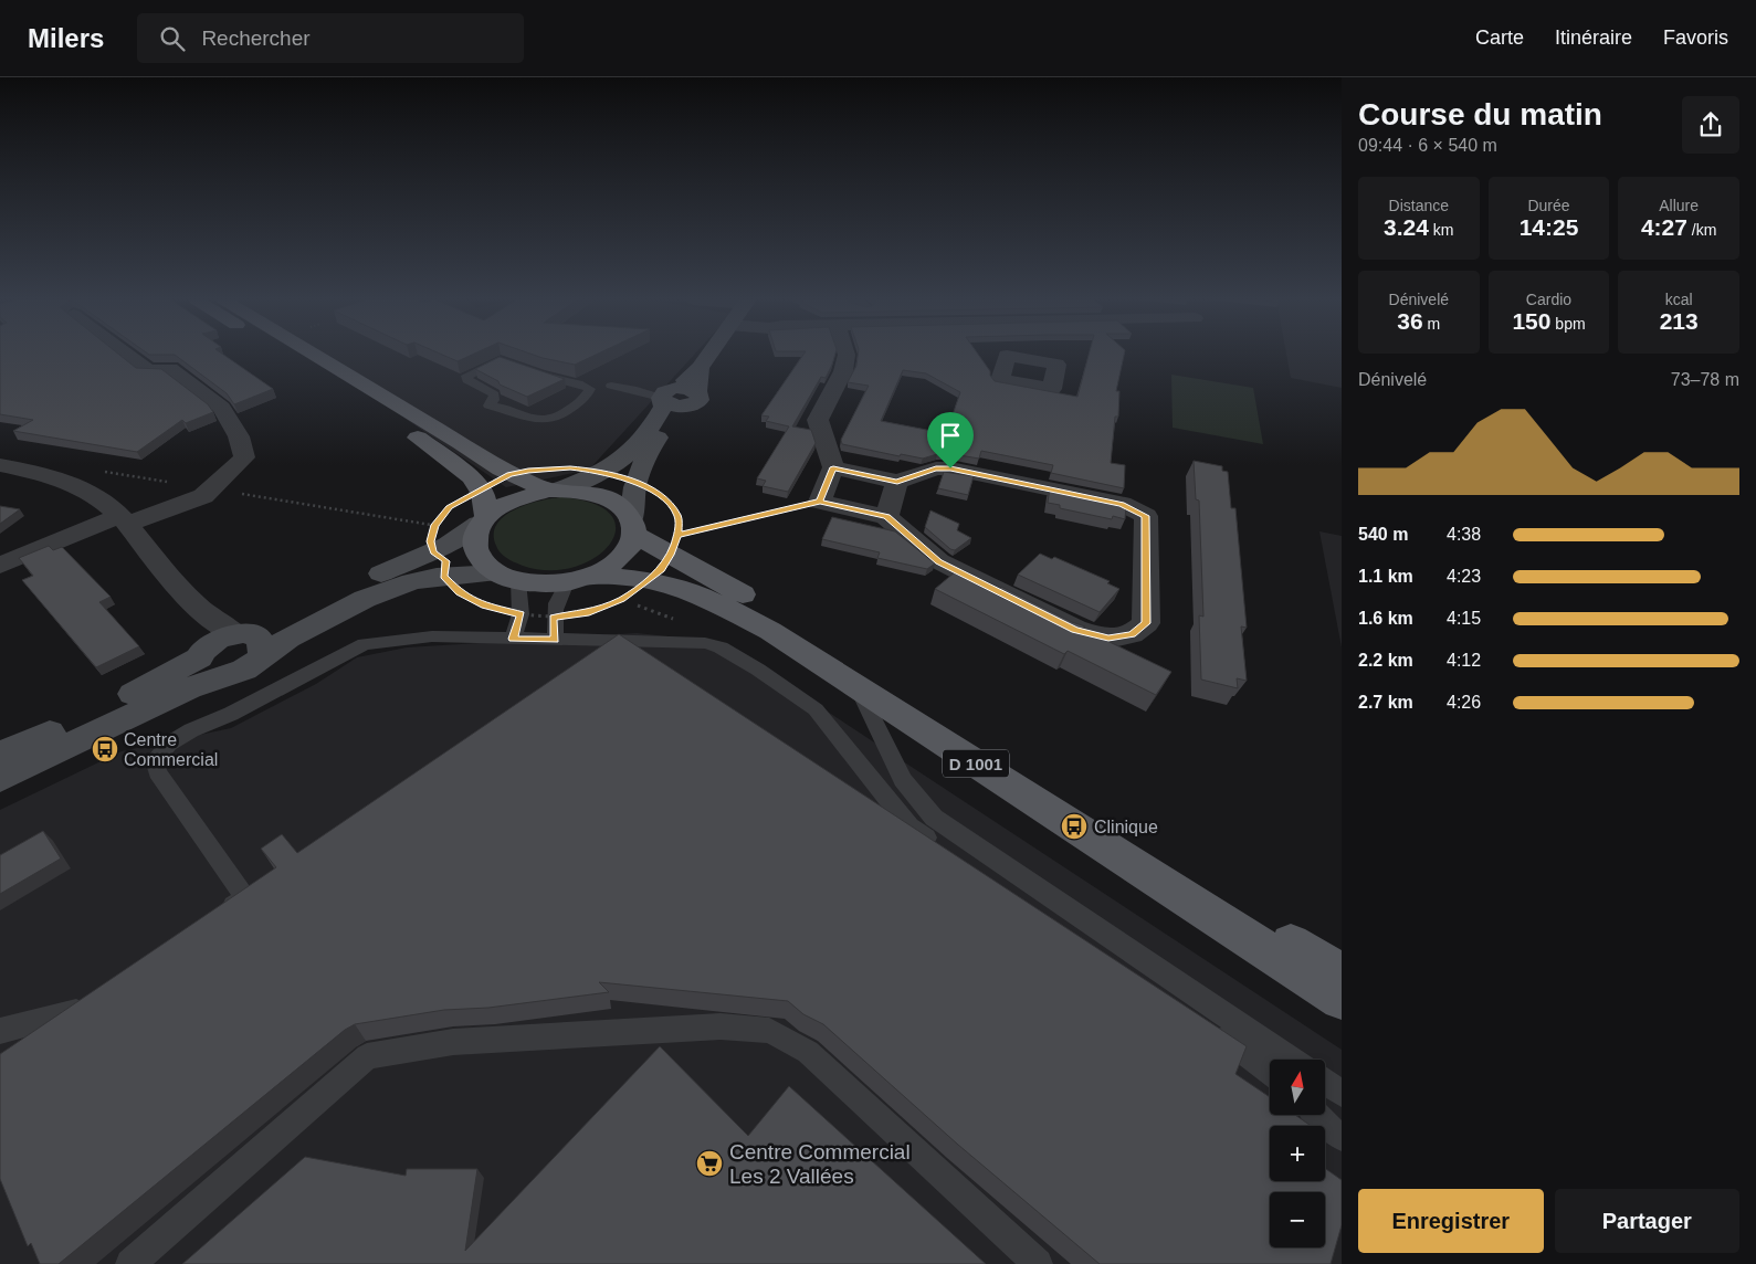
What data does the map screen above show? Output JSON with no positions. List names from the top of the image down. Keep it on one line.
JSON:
{"streets":{"main road":["D 1001"]},"places":{"bus stop":["Centre Commercial","Clinique"],"supermarket":["Centre Commercial Les 2 Vallées"]},"north":"top","page":{"header":"Milers","search":"Rechercher","nav":["Carte","Itinéraire","Favoris"],"heading":["Course du matin","09:44 · 6 × 540 m"],"stats":[["Distance","3.24 km"],["Durée","14:25"],["Allure","4:27 /km"],["Dénivelé","36 m"],["Cardio","150 bpm"],["kcal","213"]],"chart":["Dénivelé","73–78 m"],"list":[{"name":"540 m","note":"4:38"},{"name":"1.1 km","note":"4:23"},{"name":"1.6 km","note":"4:15"},{"name":"2.2 km","note":"4:12"},{"name":"2.7 km","note":"4:26"}],"map_buttons":["+","−"],"buttons":["Enregistrer","Partager"]}}
